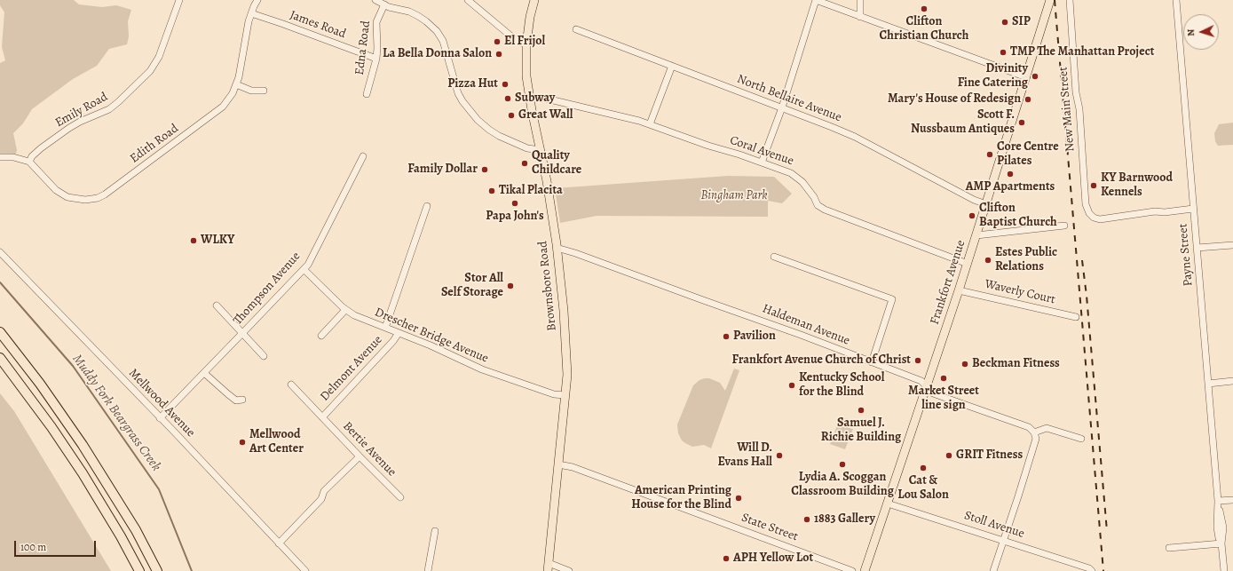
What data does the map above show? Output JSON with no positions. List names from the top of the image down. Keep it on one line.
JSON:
{"streets":{"main road":["Frankfort Avenue","Brownsboro Road"],"street":["James Road","Edna Road","North Bellaire Avenue","New Main Street","Emily Road","Edith Road","Coral Avenue","Payne Street","Thompson Avenue","Waverly Court","Haldeman Avenue","Drescher Bridge Avenue","Delmont Avenue","Mellwood Avenue","Bertie Avenue","Stoll Avenue","State Street"]},"crossings":[["James Road","Edna Road"],["James Road","Edith Road"],["North Bellaire Avenue","Frankfort Avenue"],["New Main Street","Payne Street"],["Emily Road","Edith Road"],["Coral Avenue","Frankfort Avenue"],["Coral Avenue","Brownsboro Road"],["Frankfort Avenue","Waverly Court"],["Frankfort Avenue","Haldeman Avenue"],["Frankfort Avenue","Stoll Avenue"],["Brownsboro Road","Haldeman Avenue"],["Brownsboro Road","Drescher Bridge Avenue"],["Brownsboro Road","State Street"],["Thompson Avenue","Drescher Bridge Avenue"],["Thompson Avenue","Mellwood Avenue"],["Drescher Bridge Avenue","Delmont Avenue"],["Delmont Avenue","Bertie Avenue"]],"water":["Muddy Fork Beargrass Creek"],"parks":["Bingham Park"],"places":["Clifton Christian Church","SIP","El Frijol","TMP The Manhattan Project","La Bella Donna Salon","Divinity Fine Catering","Pizza Hut","Subway","Mary's House of Redesign","Great Wall","Scott F. Nussbaum Antiques","Core Centre Pilates","Quality Childcare","Family Dollar","AMP Apartments","KY Barnwood Kennels","Tikal Placita","Papa John's","Clifton Baptist Church","WLKY","Estes Public Relations","Stor All Self Storage","Pavilion","Frankfort Avenue Church of Christ","Beckman Fitness","Market Street line sign","Kentucky School for the Blind","Samuel J. Richie Building","Mellwood Art Center","Will D. Evans Hall","GRIT Fitness","Lydia A. Scoggan Classroom Building","Cat & Lou Salon","American Printing House for the Blind","1883 Gallery","APH Yellow Lot"],"scale_bar":"100 m","north":"left"}
